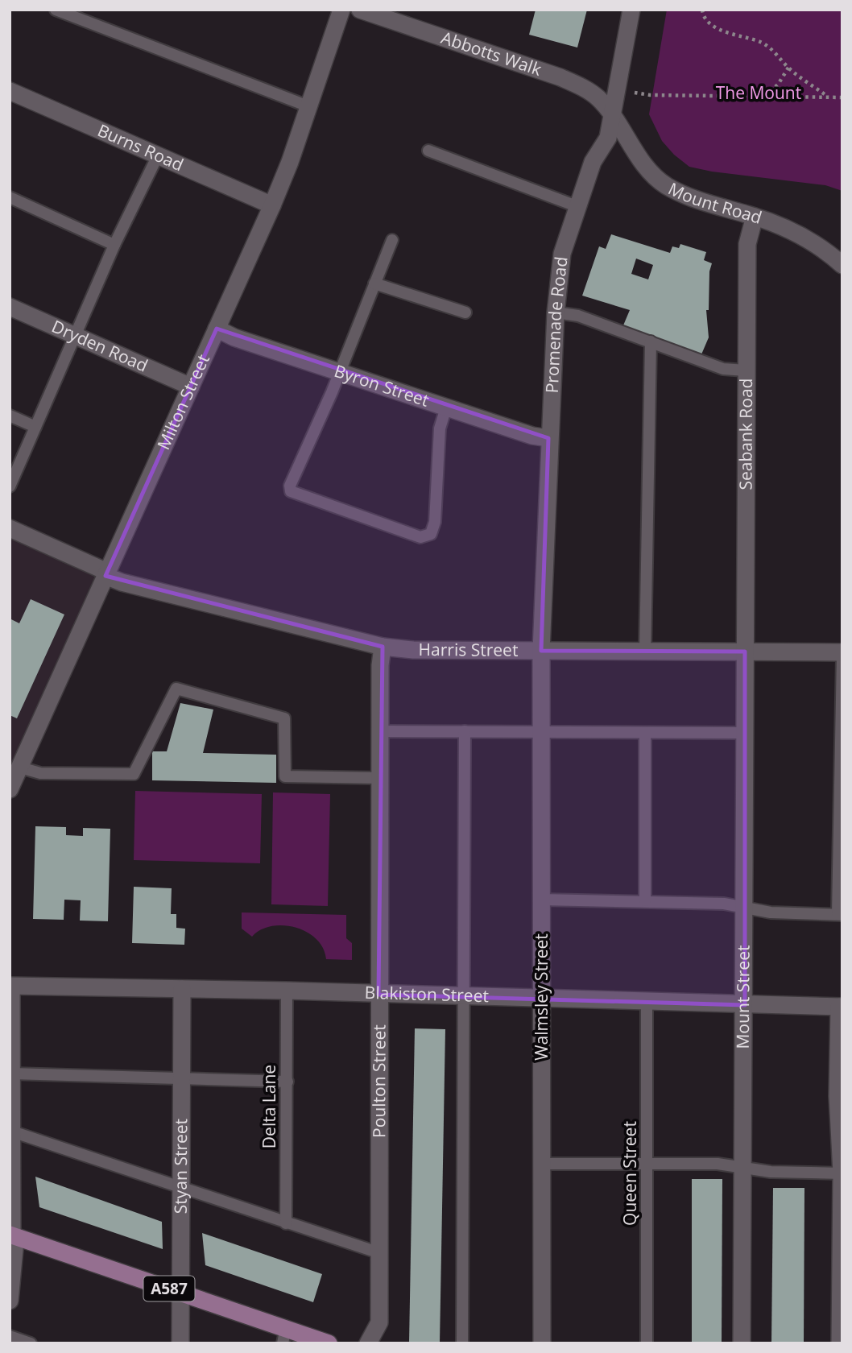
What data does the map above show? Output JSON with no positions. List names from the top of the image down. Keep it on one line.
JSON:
{"streets":{"main road":["A587"],"street":["Abbotts Walk","Burns Road","Mount Road","Promenade Road","Dryden Road","Byron Street","Milton Street","Seabank Road","Harris Street","Blakiston Street","Walmsley Street","Mount Street","Poulton Street","Styan Street"],"lane":["Delta Lane","Queen Street"]},"crossings":[["Abbotts Walk","Mount Road"],["Abbotts Walk","Promenade Road"],["Burns Road","Milton Street"],["Mount Road","Promenade Road"],["Mount Road","Seabank Road"],["Promenade Road","Byron Street"],["Promenade Road","Harris Street"],["Promenade Road","Walmsley Street"],["Dryden Road","Milton Street"],["Byron Street","Milton Street"],["Milton Street","Harris Street"],["Seabank Road","Harris Street"],["Seabank Road","Mount Street"],["Harris Street","Walmsley Street"],["Harris Street","Mount Street"],["Harris Street","Poulton Street"],["Blakiston Street","Walmsley Street"],["Blakiston Street","Mount Street"],["Blakiston Street","Poulton Street"],["Blakiston Street","Delta Lane"],["Blakiston Street","Styan Street"],["Blakiston Street","Queen Street"],["Styan Street","A587"]],"parks":["The Mount"]}
